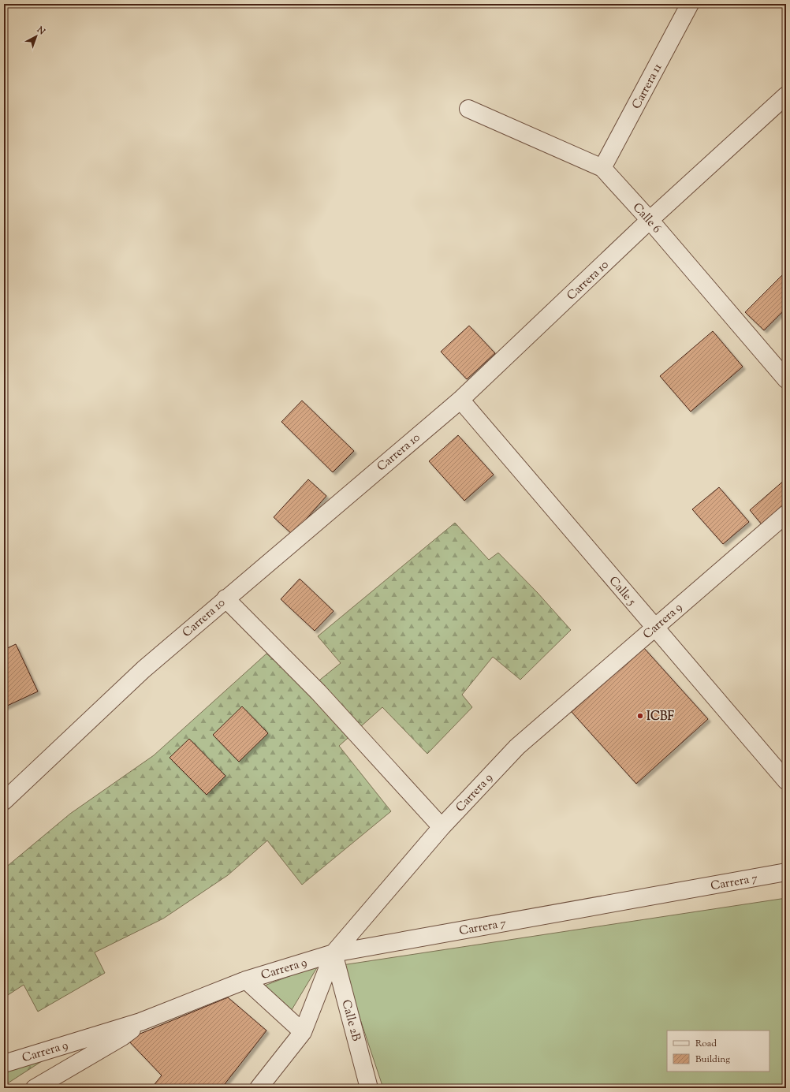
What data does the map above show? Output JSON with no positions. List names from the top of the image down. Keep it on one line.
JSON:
{"streets":{"street":["Carrera 11","Calle 6","Carrera 10","Calle 5","Carrera 9","Carrera 7","Calle 2B"]},"crossings":[["Carrera 11","Calle 6"],["Calle 6","Carrera 10"],["Carrera 10","Calle 5"],["Calle 5","Carrera 9"],["Carrera 9","Carrera 7"],["Carrera 9","Calle 2B"],["Carrera 7","Calle 2B"]],"places":["ICBF"],"legend":["Road","Building"],"north":"top right"}
